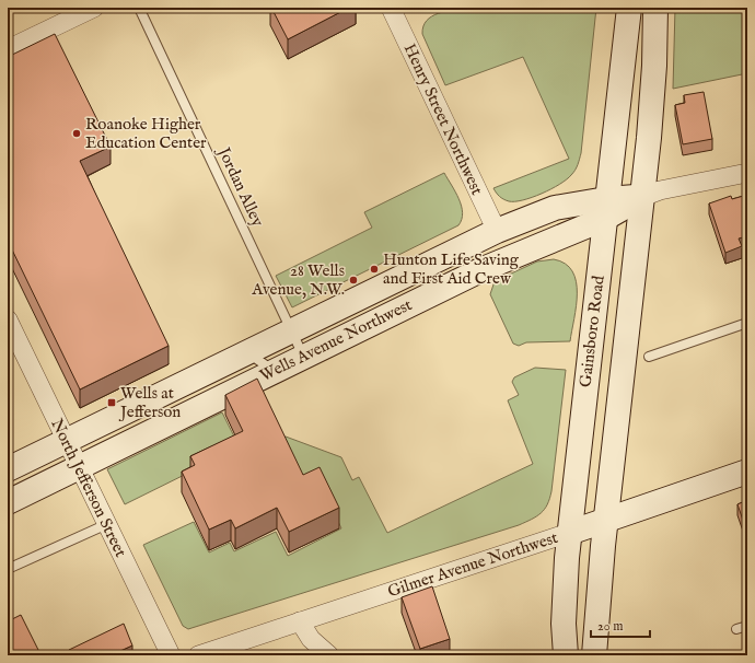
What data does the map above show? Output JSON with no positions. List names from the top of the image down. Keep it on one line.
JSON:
{"streets":{"main road":["Gainsboro Road","Wells Avenue Northwest","Gilmer Avenue Northwest"],"street":["Henry Street Northwest","North Jefferson Street"],"lane":["Jordan Alley"]},"crossings":[["Henry Street Northwest","Wells Avenue Northwest"],["Jordan Alley","Wells Avenue Northwest"],["Gainsboro Road","Wells Avenue Northwest"],["Gainsboro Road","Gilmer Avenue Northwest"],["Wells Avenue Northwest","North Jefferson Street"]],"places":{"other":["Roanoke Higher Education Center","Hunton Life Saving and First Aid Crew","28 Wells Avenue, N.W."],"transit":["Wells at Jefferson"]},"scale_bar":"20 m"}
